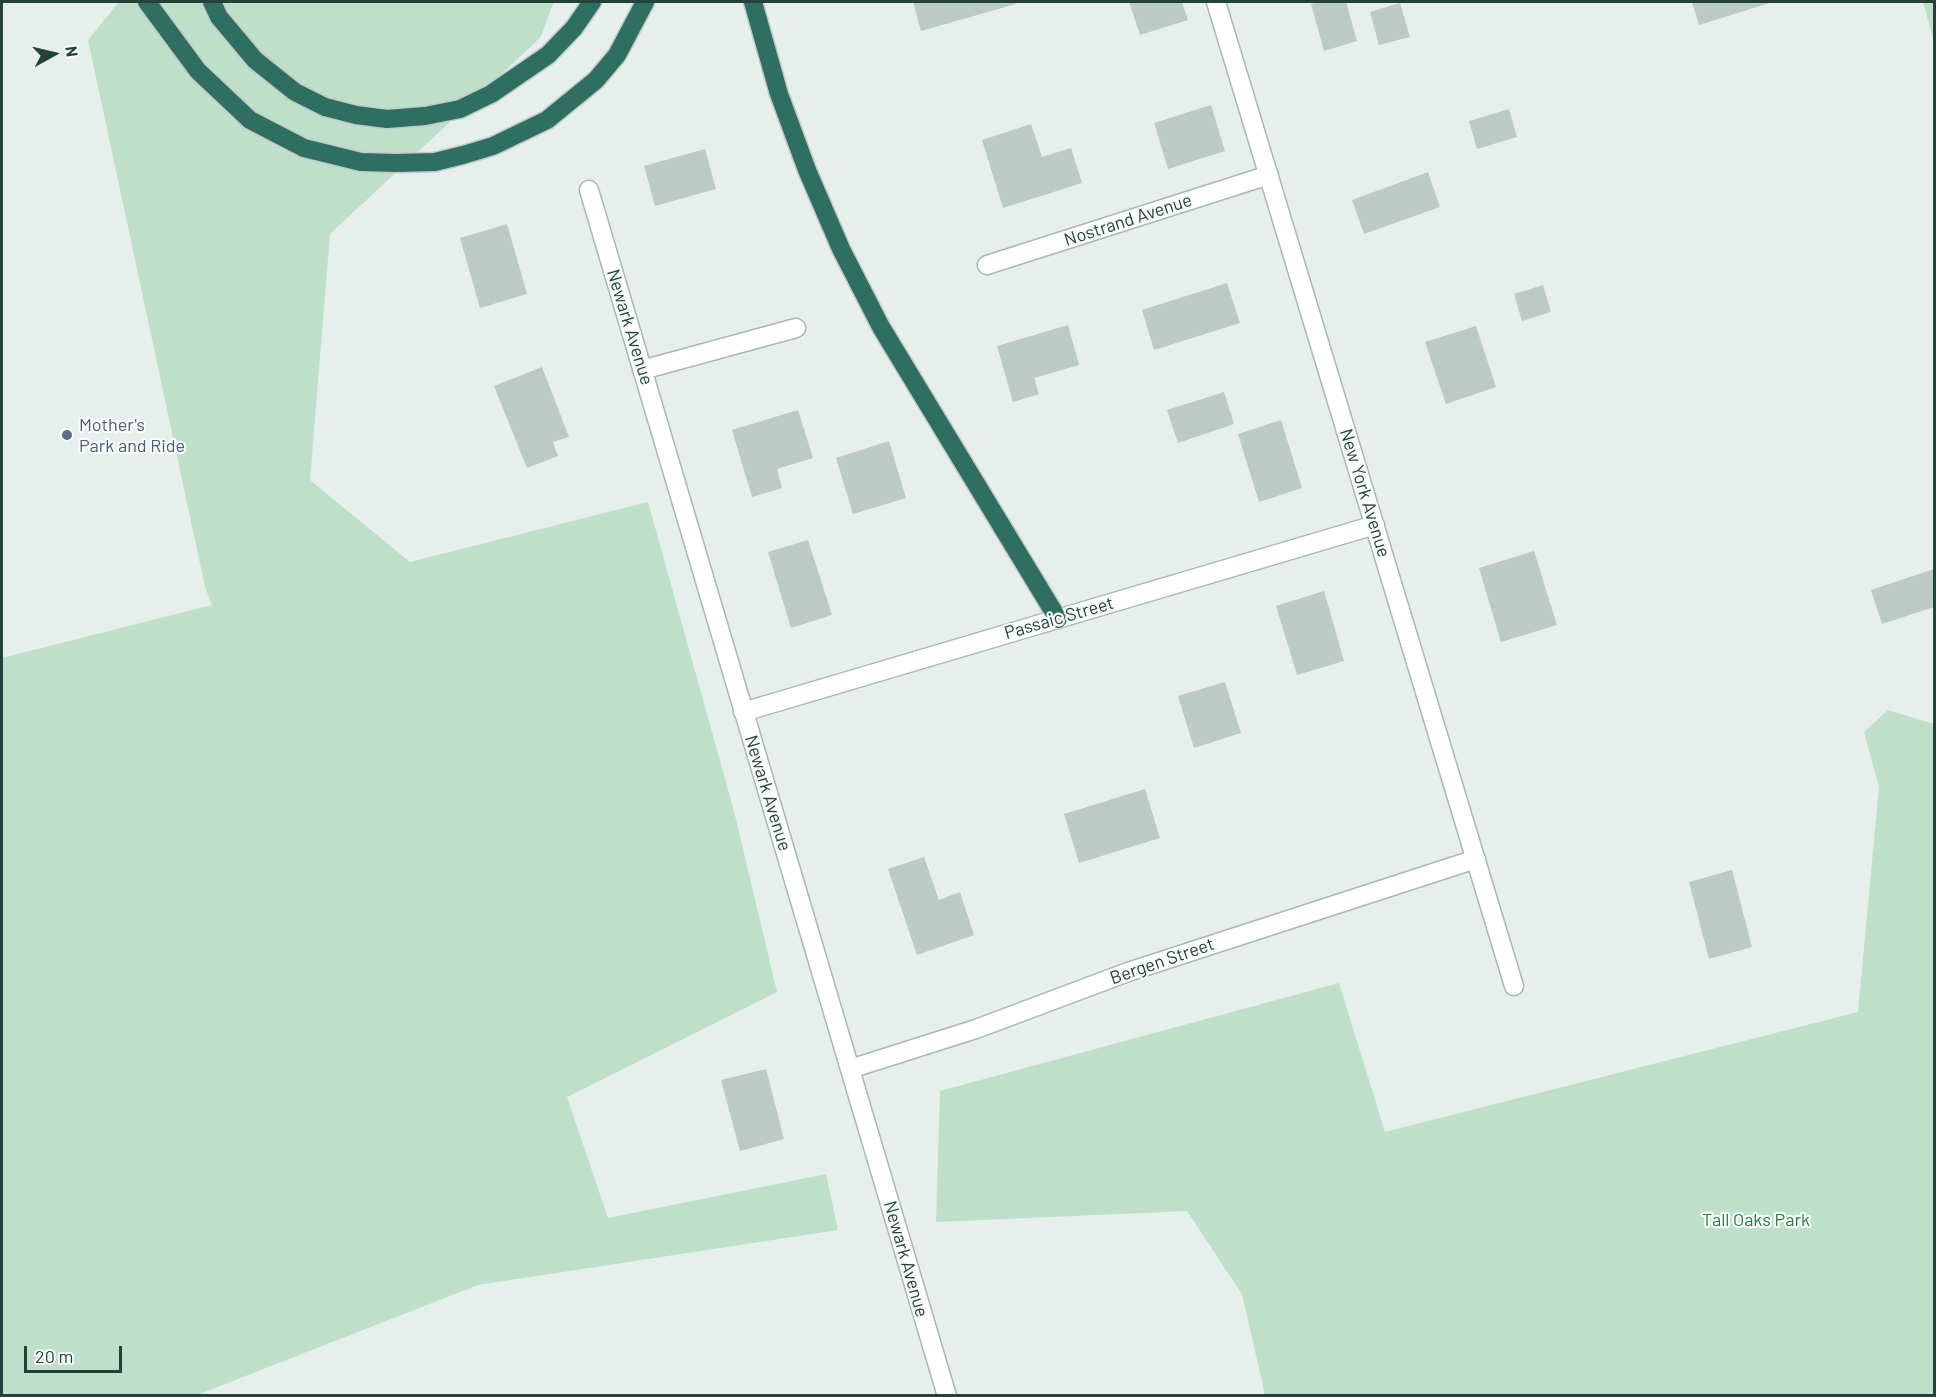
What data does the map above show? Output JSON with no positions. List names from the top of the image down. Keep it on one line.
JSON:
{"streets":{"street":["Nostrand Avenue","Newark Avenue","New York Avenue","Passaic Street","Bergen Street"]},"crossings":[["Nostrand Avenue","New York Avenue"],["Newark Avenue","Passaic Street"],["Newark Avenue","Bergen Street"],["New York Avenue","Passaic Street"],["New York Avenue","Bergen Street"]],"parks":["Tall Oaks Park"],"places":["Mother's Park and Ride"],"scale_bar":"20 m","north":"right"}
